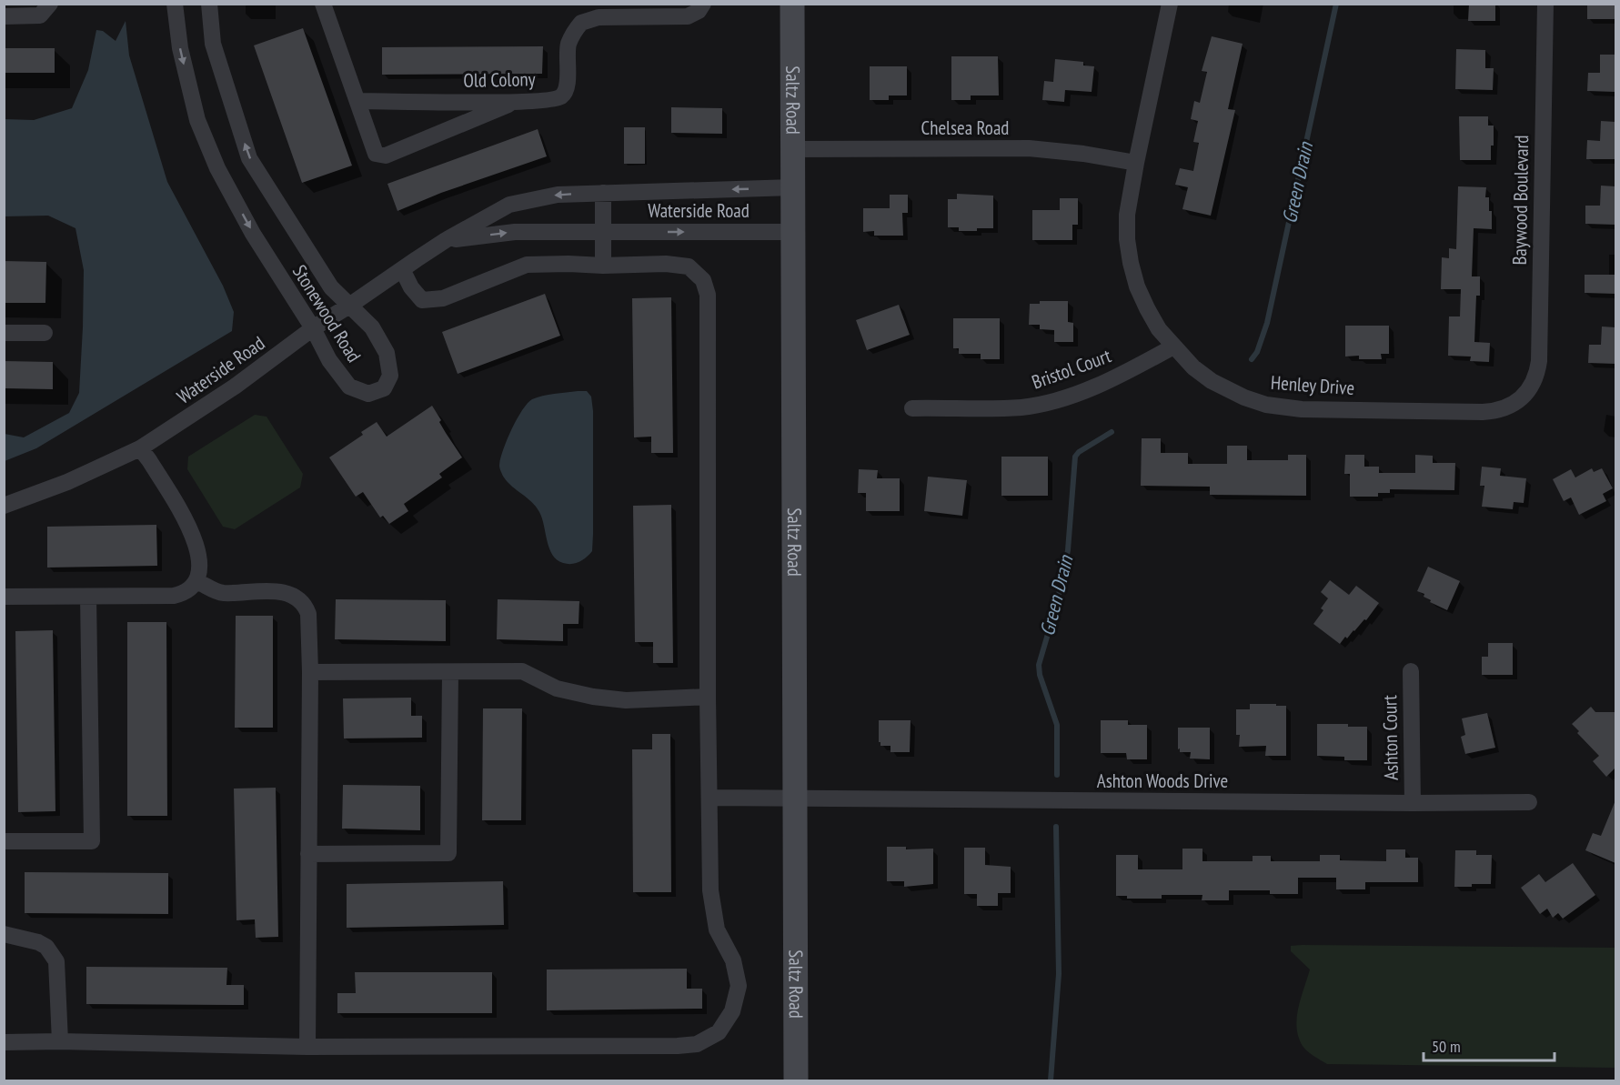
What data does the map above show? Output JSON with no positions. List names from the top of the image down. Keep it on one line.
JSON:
{"streets":{"street":["Old Colony","Saltz Road","Chelsea Road","Baywood Boulevard","Waterside Road","Stonewood Road","Bristol Court","Henley Drive","Ashton Court","Ashton Woods Drive"]},"crossings":[["Saltz Road","Chelsea Road"],["Saltz Road","Waterside Road"],["Saltz Road","Ashton Woods Drive"],["Chelsea Road","Henley Drive"],["Baywood Boulevard","Henley Drive"],["Waterside Road","Stonewood Road"],["Bristol Court","Henley Drive"],["Ashton Court","Ashton Woods Drive"]],"water":["Green Drain"],"scale_bar":"50 m"}
